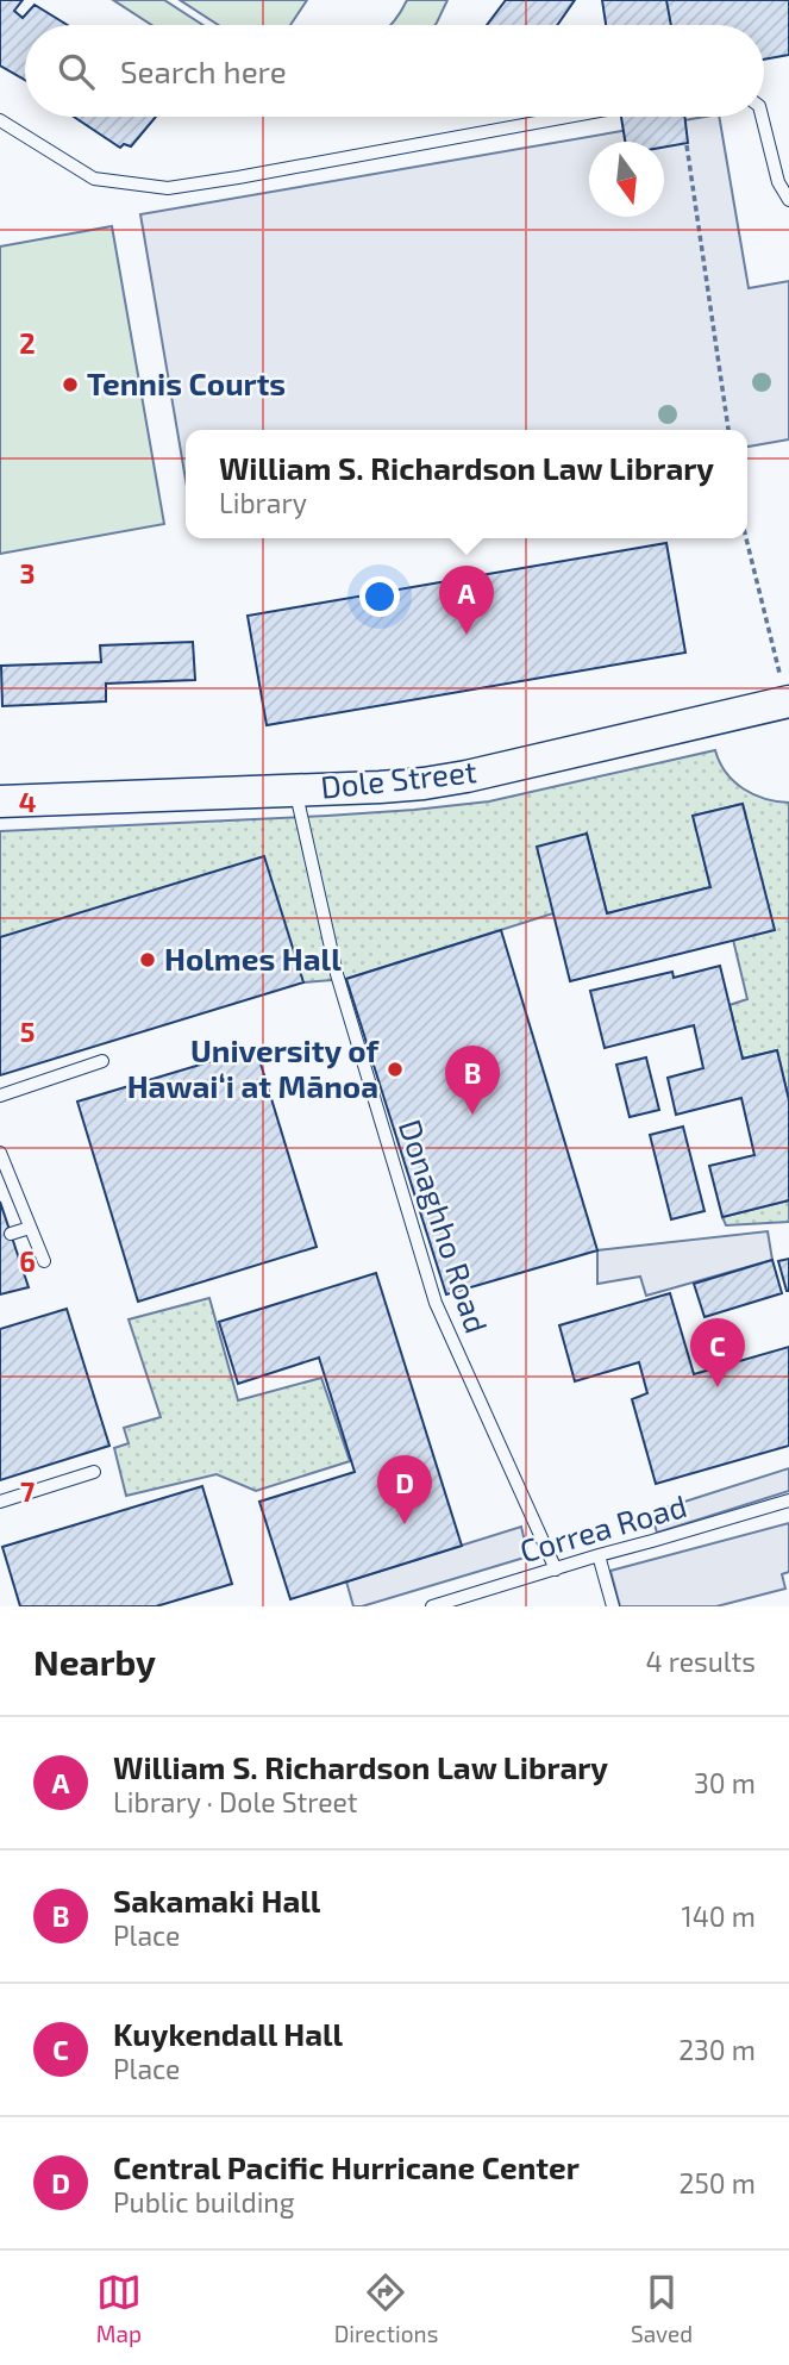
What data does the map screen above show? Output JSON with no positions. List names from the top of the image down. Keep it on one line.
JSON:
{"streets":{"street":["Dole Street"],"lane":["Donaghho Road","Correa Road"]},"crossings":[["Dole Street","Donaghho Road"],["Donaghho Road","Correa Road"]],"places":["Tennis Courts","Holmes Hall","University of Hawaiʻi at Mānoa"],"north":"bottom","page":{"search":"Search here","popup":["William S. Richardson Law Library","Library"],"pins":["A","B","C","D"],"heading":["Nearby","4 results"],"list":[{"mark":"A","name":"William S. Richardson Law Library","note":"Library · Dole Street","value":"30 m"},{"mark":"B","name":"Sakamaki Hall","note":"Place","value":"140 m"},{"mark":"C","name":"Kuykendall Hall","note":"Place","value":"230 m"},{"mark":"D","name":"Central Pacific Hurricane Center","note":"Public building","value":"250 m"}],"nav":["Map","Directions","Saved"]},"grid":{"rows":["2","3","4","5","6","7"]}}
